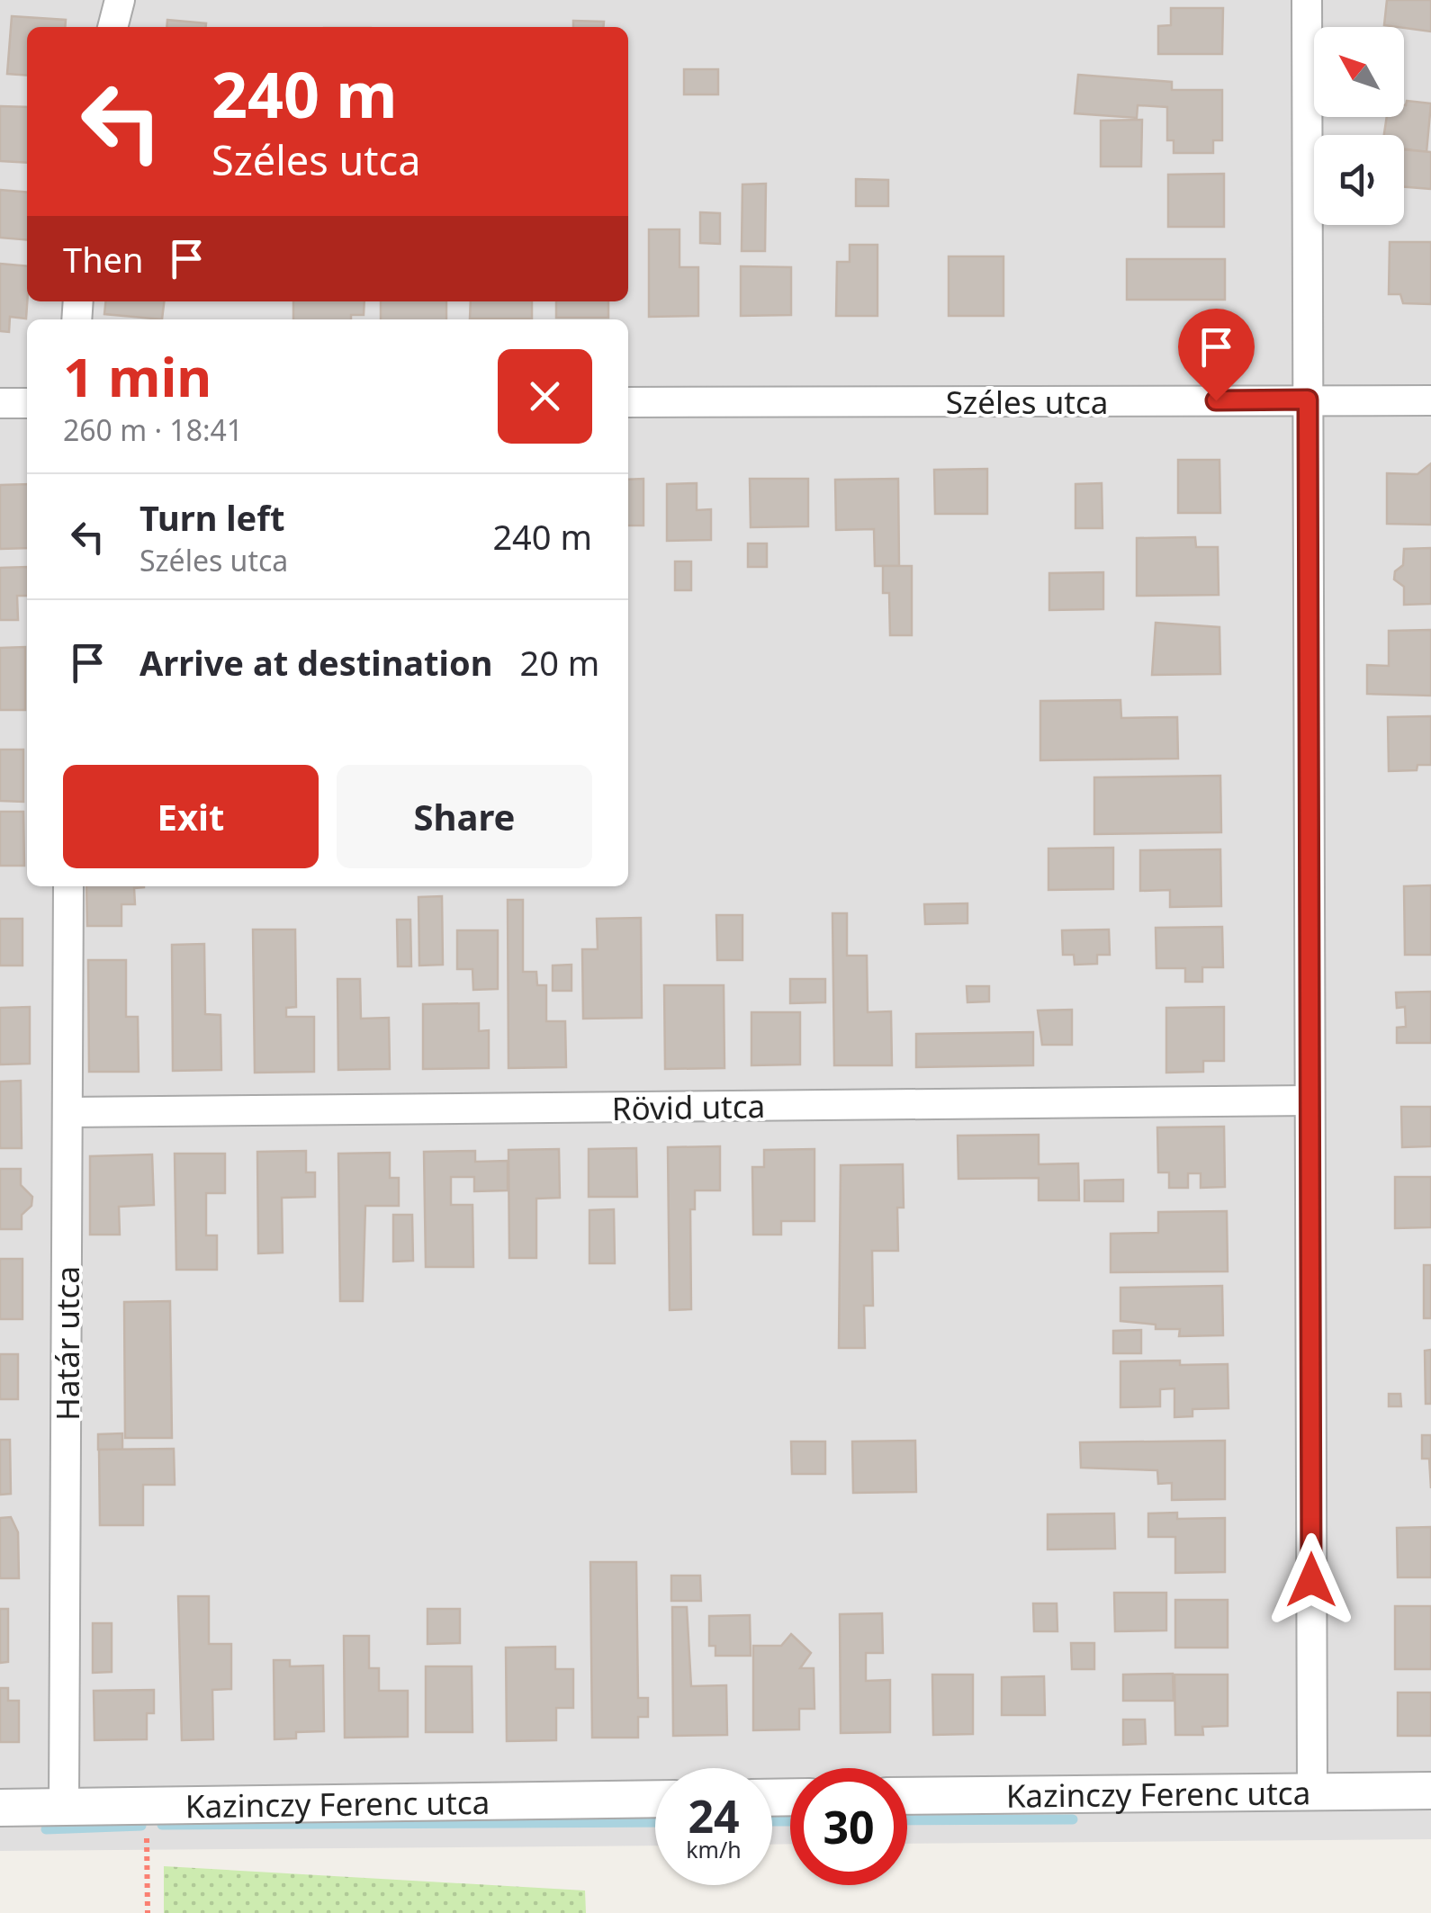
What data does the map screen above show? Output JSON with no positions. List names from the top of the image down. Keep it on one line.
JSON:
{"streets":{"street":["Széles utca","Rövid utca","Határ utca","Kazinczy Ferenc utca"]},"crossings":[["Rövid utca","Határ utca"],["Határ utca","Kazinczy Ferenc utca"]],"north":"top left","page":{"turn":["240 m","Széles utca"],"then":"Then","heading":["1 min","260 m · 18:41"],"list":[{"name":"Turn left","note":"Széles utca","value":"240 m"},{"name":"Arrive at destination","value":"20 m"}],"buttons":["Exit","Share"],"speed":"24 km/h","limit":"30"}}
